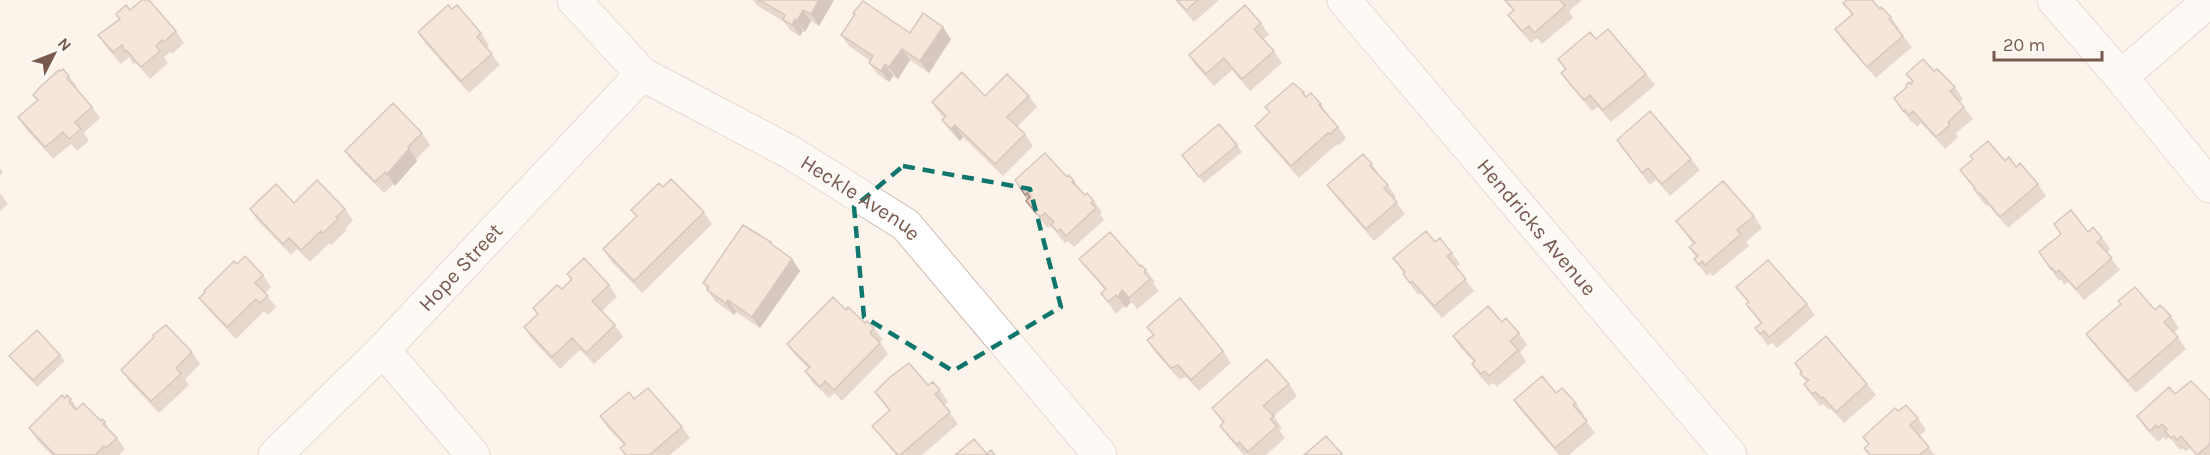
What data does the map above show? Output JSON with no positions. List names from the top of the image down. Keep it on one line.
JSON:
{"streets":{"street":["Heckle Avenue","Hendricks Avenue","Hope Street"]},"crossings":[["Heckle Avenue","Hope Street"]],"scale_bar":"20 m","north":"top right"}
